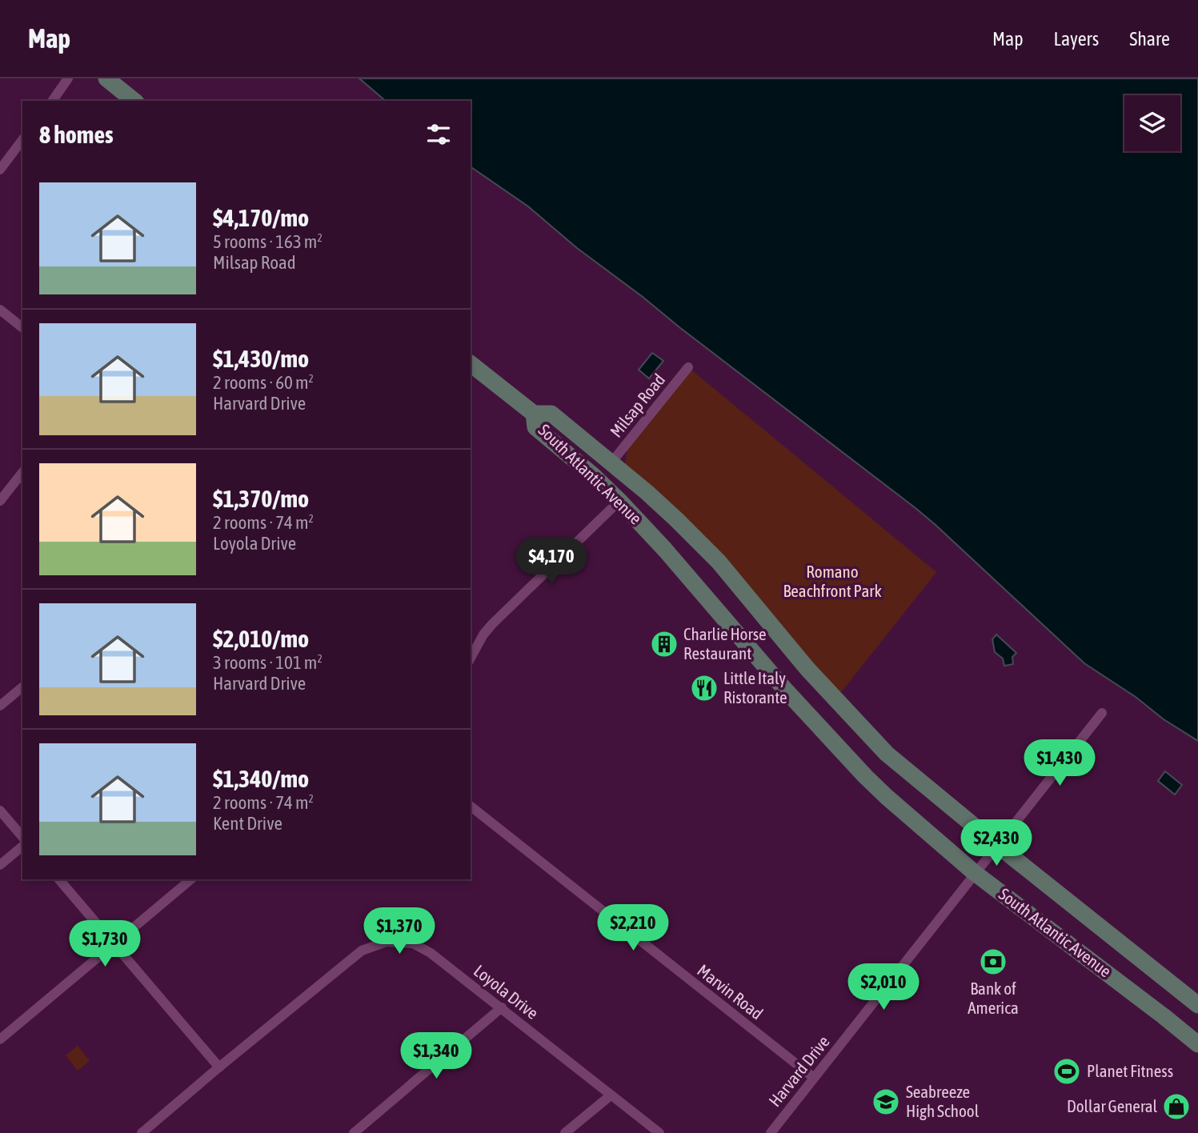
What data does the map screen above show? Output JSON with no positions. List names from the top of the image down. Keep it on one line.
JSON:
{"streets":{"main road":["South Atlantic Avenue"],"street":["Milsap Road","Loyola Drive","Marvin Road","Harvard Drive"]},"crossings":[["Milsap Road","South Atlantic Avenue"],["South Atlantic Avenue","Harvard Drive"],["Marvin Road","Harvard Drive"]],"parks":["Romano Beachfront Park"],"places":{"building":["Charlie Horse Restaurant"],"restaurant":["Little Italy Ristorante"],"bank":["Bank of America"],"sports":["Planet Fitness"],"school or university":["Seabreeze High School"],"shop":["Dollar General"]},"page":{"header":"Map","nav":["Map","Layers","Share"],"heading":"8 homes","list":[{"name":"$4,170/mo","note":"5 rooms · 163 m² · Milsap Road"},{"name":"$1,430/mo","note":"2 rooms · 60 m² · Harvard Drive"},{"name":"$1,370/mo","note":"2 rooms · 74 m² · Loyola Drive"},{"name":"$2,010/mo","note":"3 rooms · 101 m² · Harvard Drive"},{"name":"$1,340/mo","note":"2 rooms · 74 m² · Kent Drive"}],"price":["$4,170","$1,430","$2,430","$2,210","$1,370","$1,730","$2,010","$1,340"]}}
